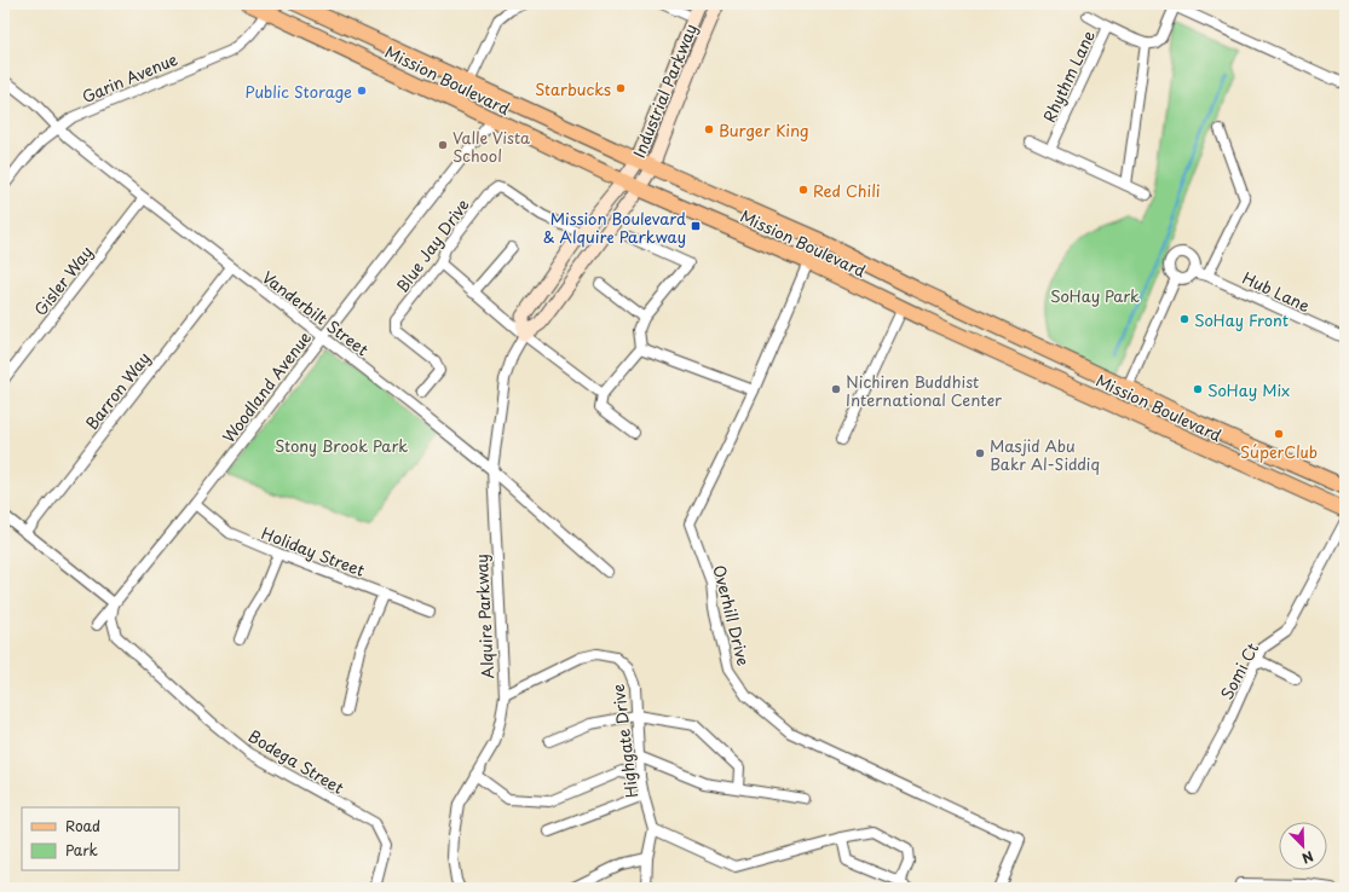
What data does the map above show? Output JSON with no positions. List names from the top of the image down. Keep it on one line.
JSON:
{"streets":{"main road":["Mission Boulevard","Industrial Parkway","Alquire Parkway"],"street":["Rhythm Lane","Garin Avenue","Blue Jay Drive","Gisler Way","Hub Lane","Vanderbilt Street","Woodland Avenue","Barron Way","Holiday Street","Overhill Drive","Somi Ct","Highgate Drive","Bodega Street"]},"crossings":[["Garin Avenue","Mission Boulevard"],["Garin Avenue","Vanderbilt Street"],["Mission Boulevard","Industrial Parkway"],["Mission Boulevard","Woodland Avenue"],["Mission Boulevard","Overhill Drive"],["Mission Boulevard","Alquire Parkway"],["Industrial Parkway","Alquire Parkway"],["Blue Jay Drive","Alquire Parkway"],["Gisler Way","Vanderbilt Street"],["Vanderbilt Street","Woodland Avenue"],["Vanderbilt Street","Barron Way"],["Vanderbilt Street","Alquire Parkway"],["Woodland Avenue","Holiday Street"],["Woodland Avenue","Bodega Street"],["Alquire Parkway","Highgate Drive"]],"parks":["SoHay Park","Stony Brook Park"],"places":{"other":["Starbucks","Public Storage","Burger King","Valle Vista School","Red Chili","SoHay Front","Nichiren Buddhist International Center","SoHay Mix","SúperClub","Masjid Abu Bakr Al-Siddiq"],"transit":["Mission Boulevard & Alquire Parkway"]},"legend":["Road","Park"],"north":"bottom right"}
